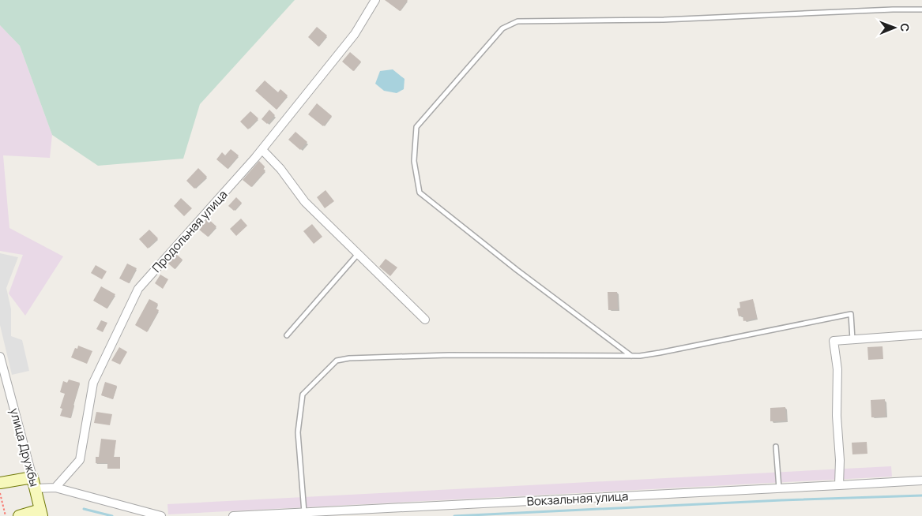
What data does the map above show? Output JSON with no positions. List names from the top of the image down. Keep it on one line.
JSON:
{"streets":{"street":["Продольная улица","улица Дружбы","Вокзальная улица"]},"north":"right"}
